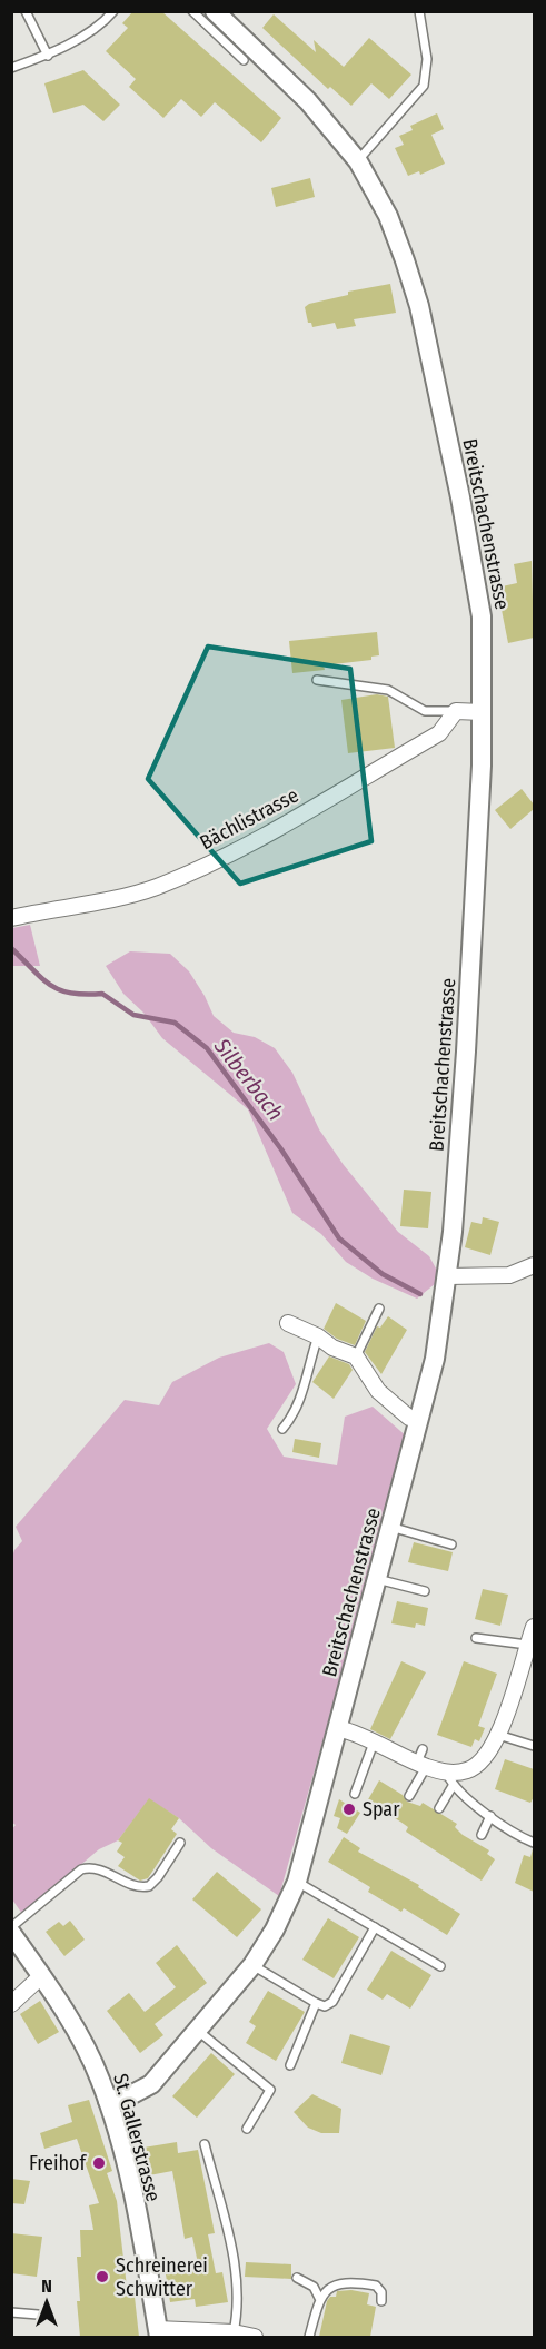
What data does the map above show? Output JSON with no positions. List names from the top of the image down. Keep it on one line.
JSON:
{"streets":{"street":["Breitschachenstrasse","Bächlistrasse","St. Gallerstrasse"]},"crossings":[["Breitschachenstrasse","St. Gallerstrasse"]],"water":["Silberbach"],"places":["Spar","Freihof","Schreinerei Schwitter"],"north":"top"}
